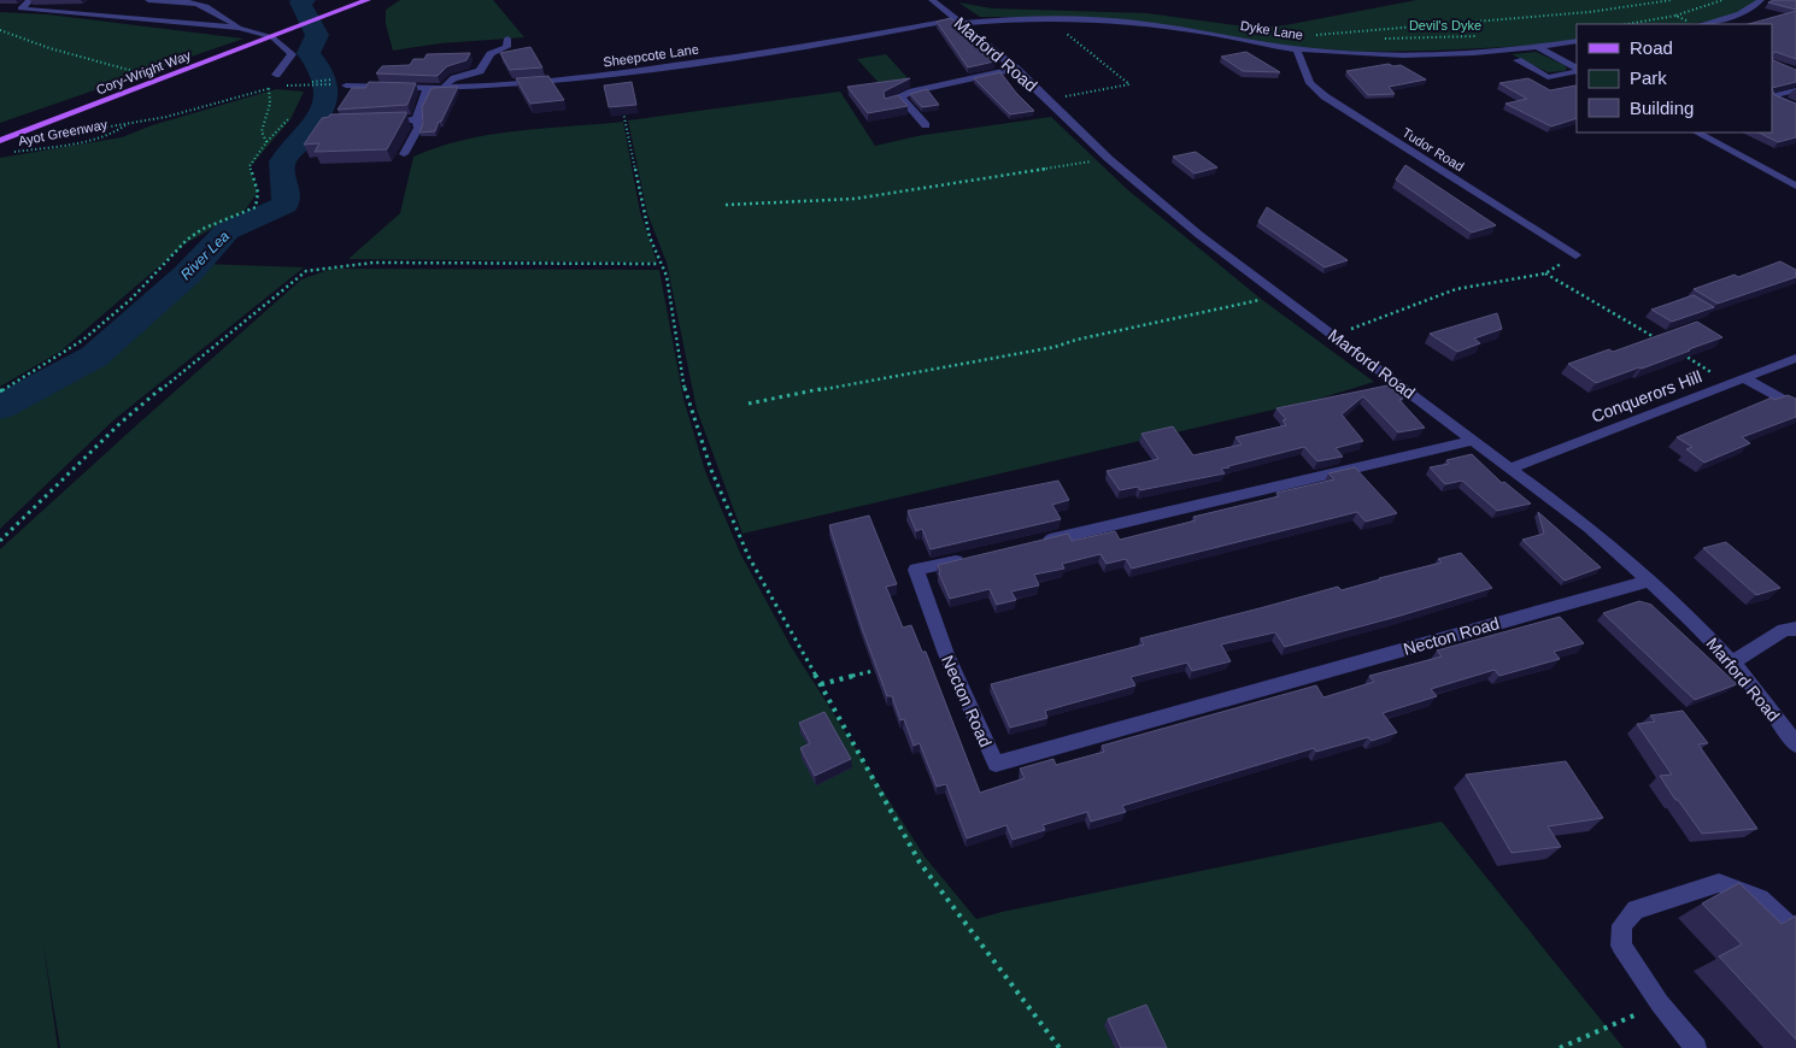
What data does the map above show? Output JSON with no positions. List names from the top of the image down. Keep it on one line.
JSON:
{"streets":{"main road":["Cory-Wright Way"],"street":["Dyke Lane","Marford Road","Sheepcote Lane","Tudor Road","Conquerors Hill","Necton Road"],"path":["Ayot Greenway"]},"crossings":[["Dyke Lane","Marford Road"],["Dyke Lane","Sheepcote Lane"],["Dyke Lane","Tudor Road"],["Marford Road","Sheepcote Lane"],["Marford Road","Conquerors Hill"],["Marford Road","Necton Road"]],"water":["River Lea"],"parks":["Devil's Dyke"],"legend":["Road","Park","Building"]}
